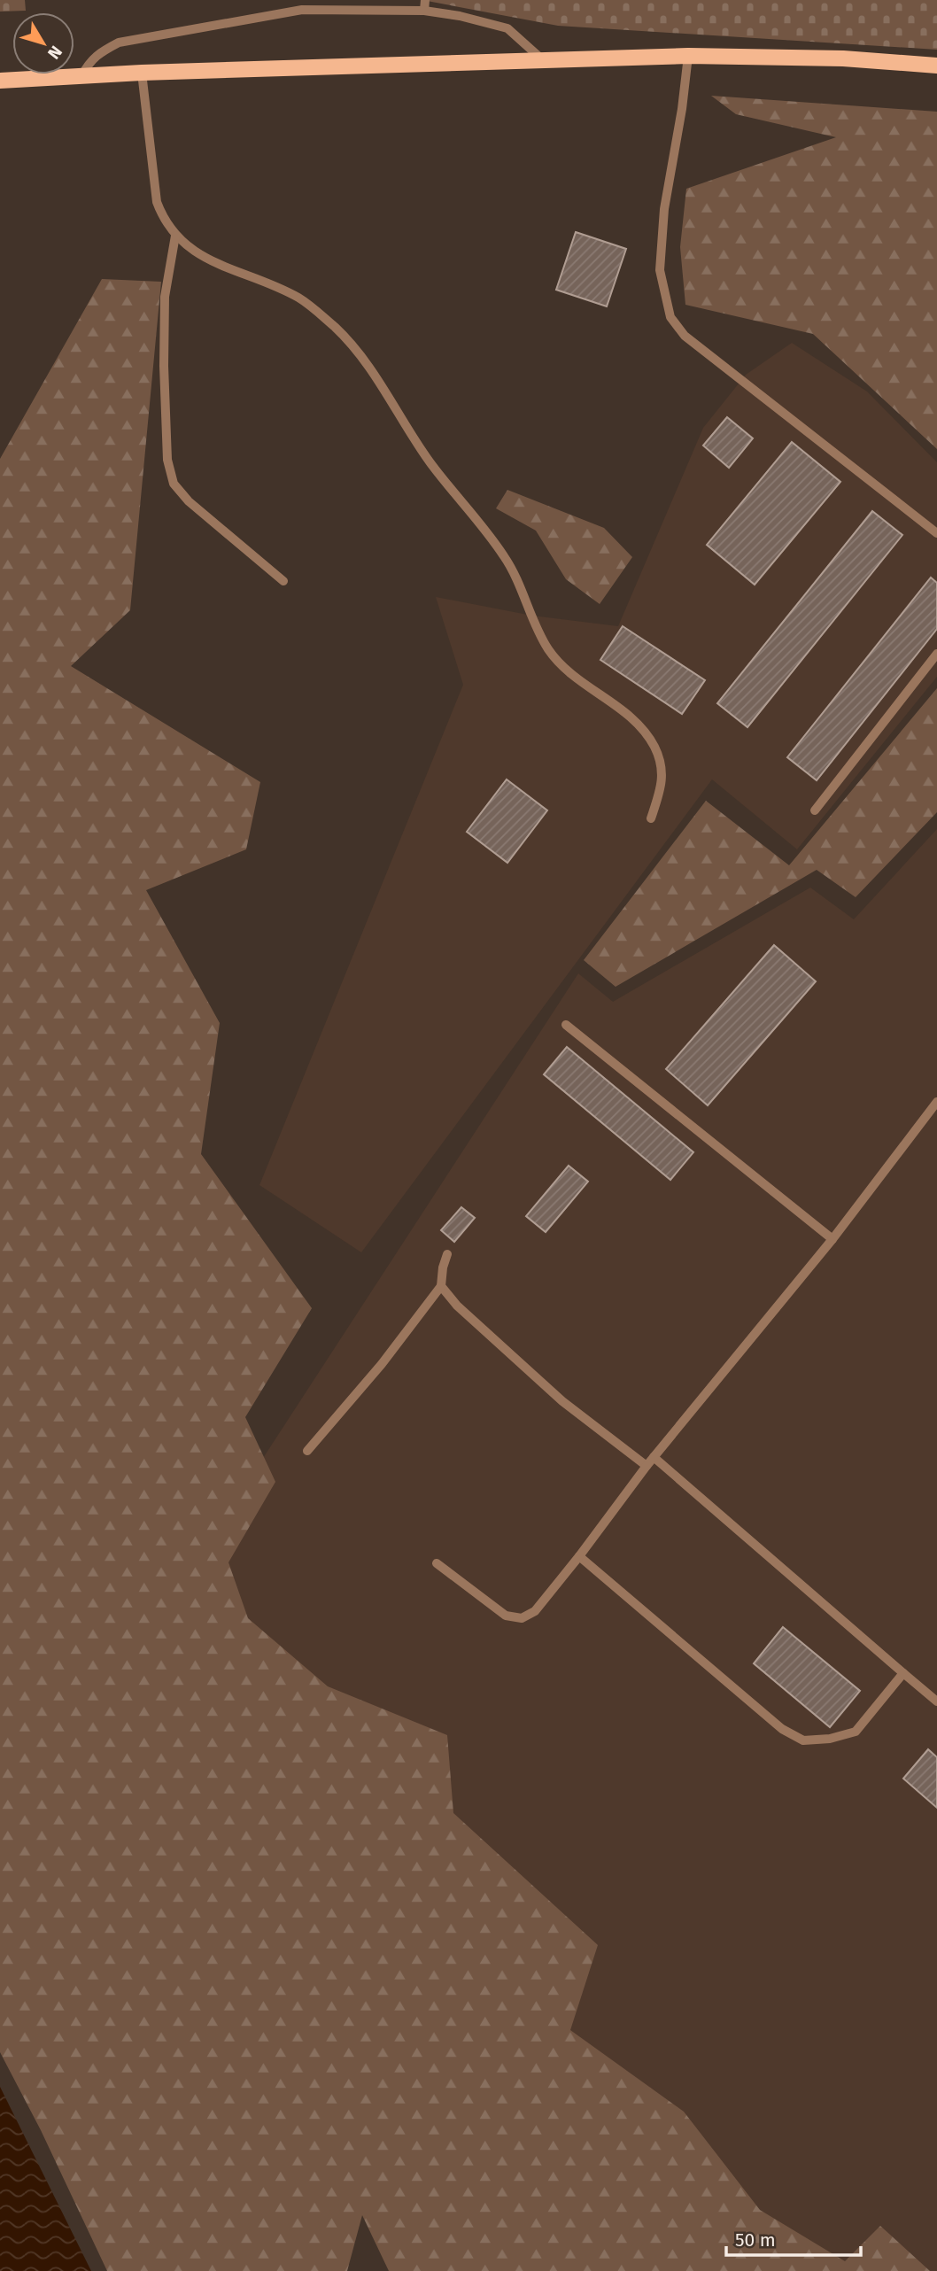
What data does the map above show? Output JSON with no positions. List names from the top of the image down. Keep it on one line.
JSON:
{"scale_bar":"50 m","north":"bottom right"}
